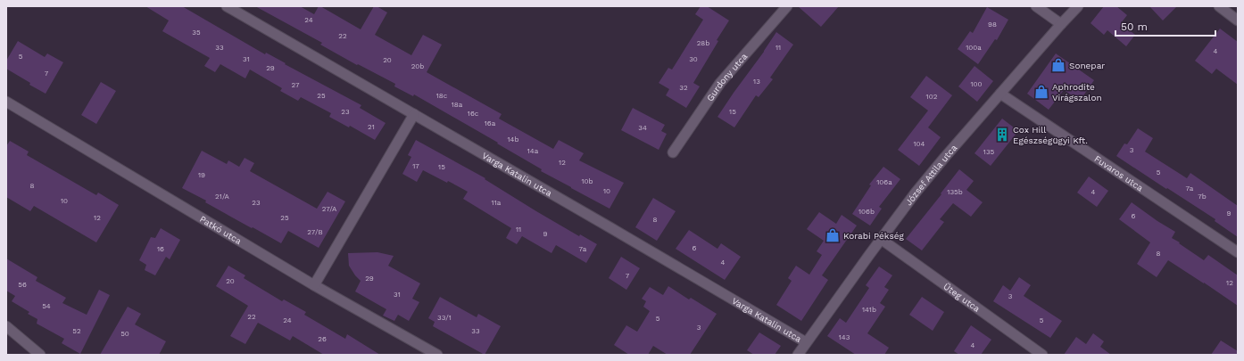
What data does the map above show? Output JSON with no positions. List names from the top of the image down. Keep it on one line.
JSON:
{"streets":{"street":["Gurdony utca","Fuvaros utca","Varga Katalin utca","József Attila utca","Patkó utca","Üteg utca"]},"crossings":[["Fuvaros utca","József Attila utca"],["Varga Katalin utca","József Attila utca"],["József Attila utca","Üteg utca"]],"places":{"shop":["Sonepar","Aphrodite Virágszalon","Korabi Pékség"],"building":["Cox Hill Egészségügyi Kft."]},"house_numbers":["24","98","35","22","28b","33","11","100a","4","5","31","30","20","20b","29","7","13","100","27","32","25","18c","102","18a","23","15","16c","16a","21","34","14b","104","3","14a","135","12","17","15","5","19","10b","106a","8","7a","10","135b","4","21/A","7b","10","23","11a","27/A","106b","9","6","12","25","8","11","27/B","9","6","16","7a","8","4","7","29","20","12","56","31","3","54","141b","22","33/1","5","24","5","3","52","33","50","143","26","4"],"scale_bar":"50 m"}
